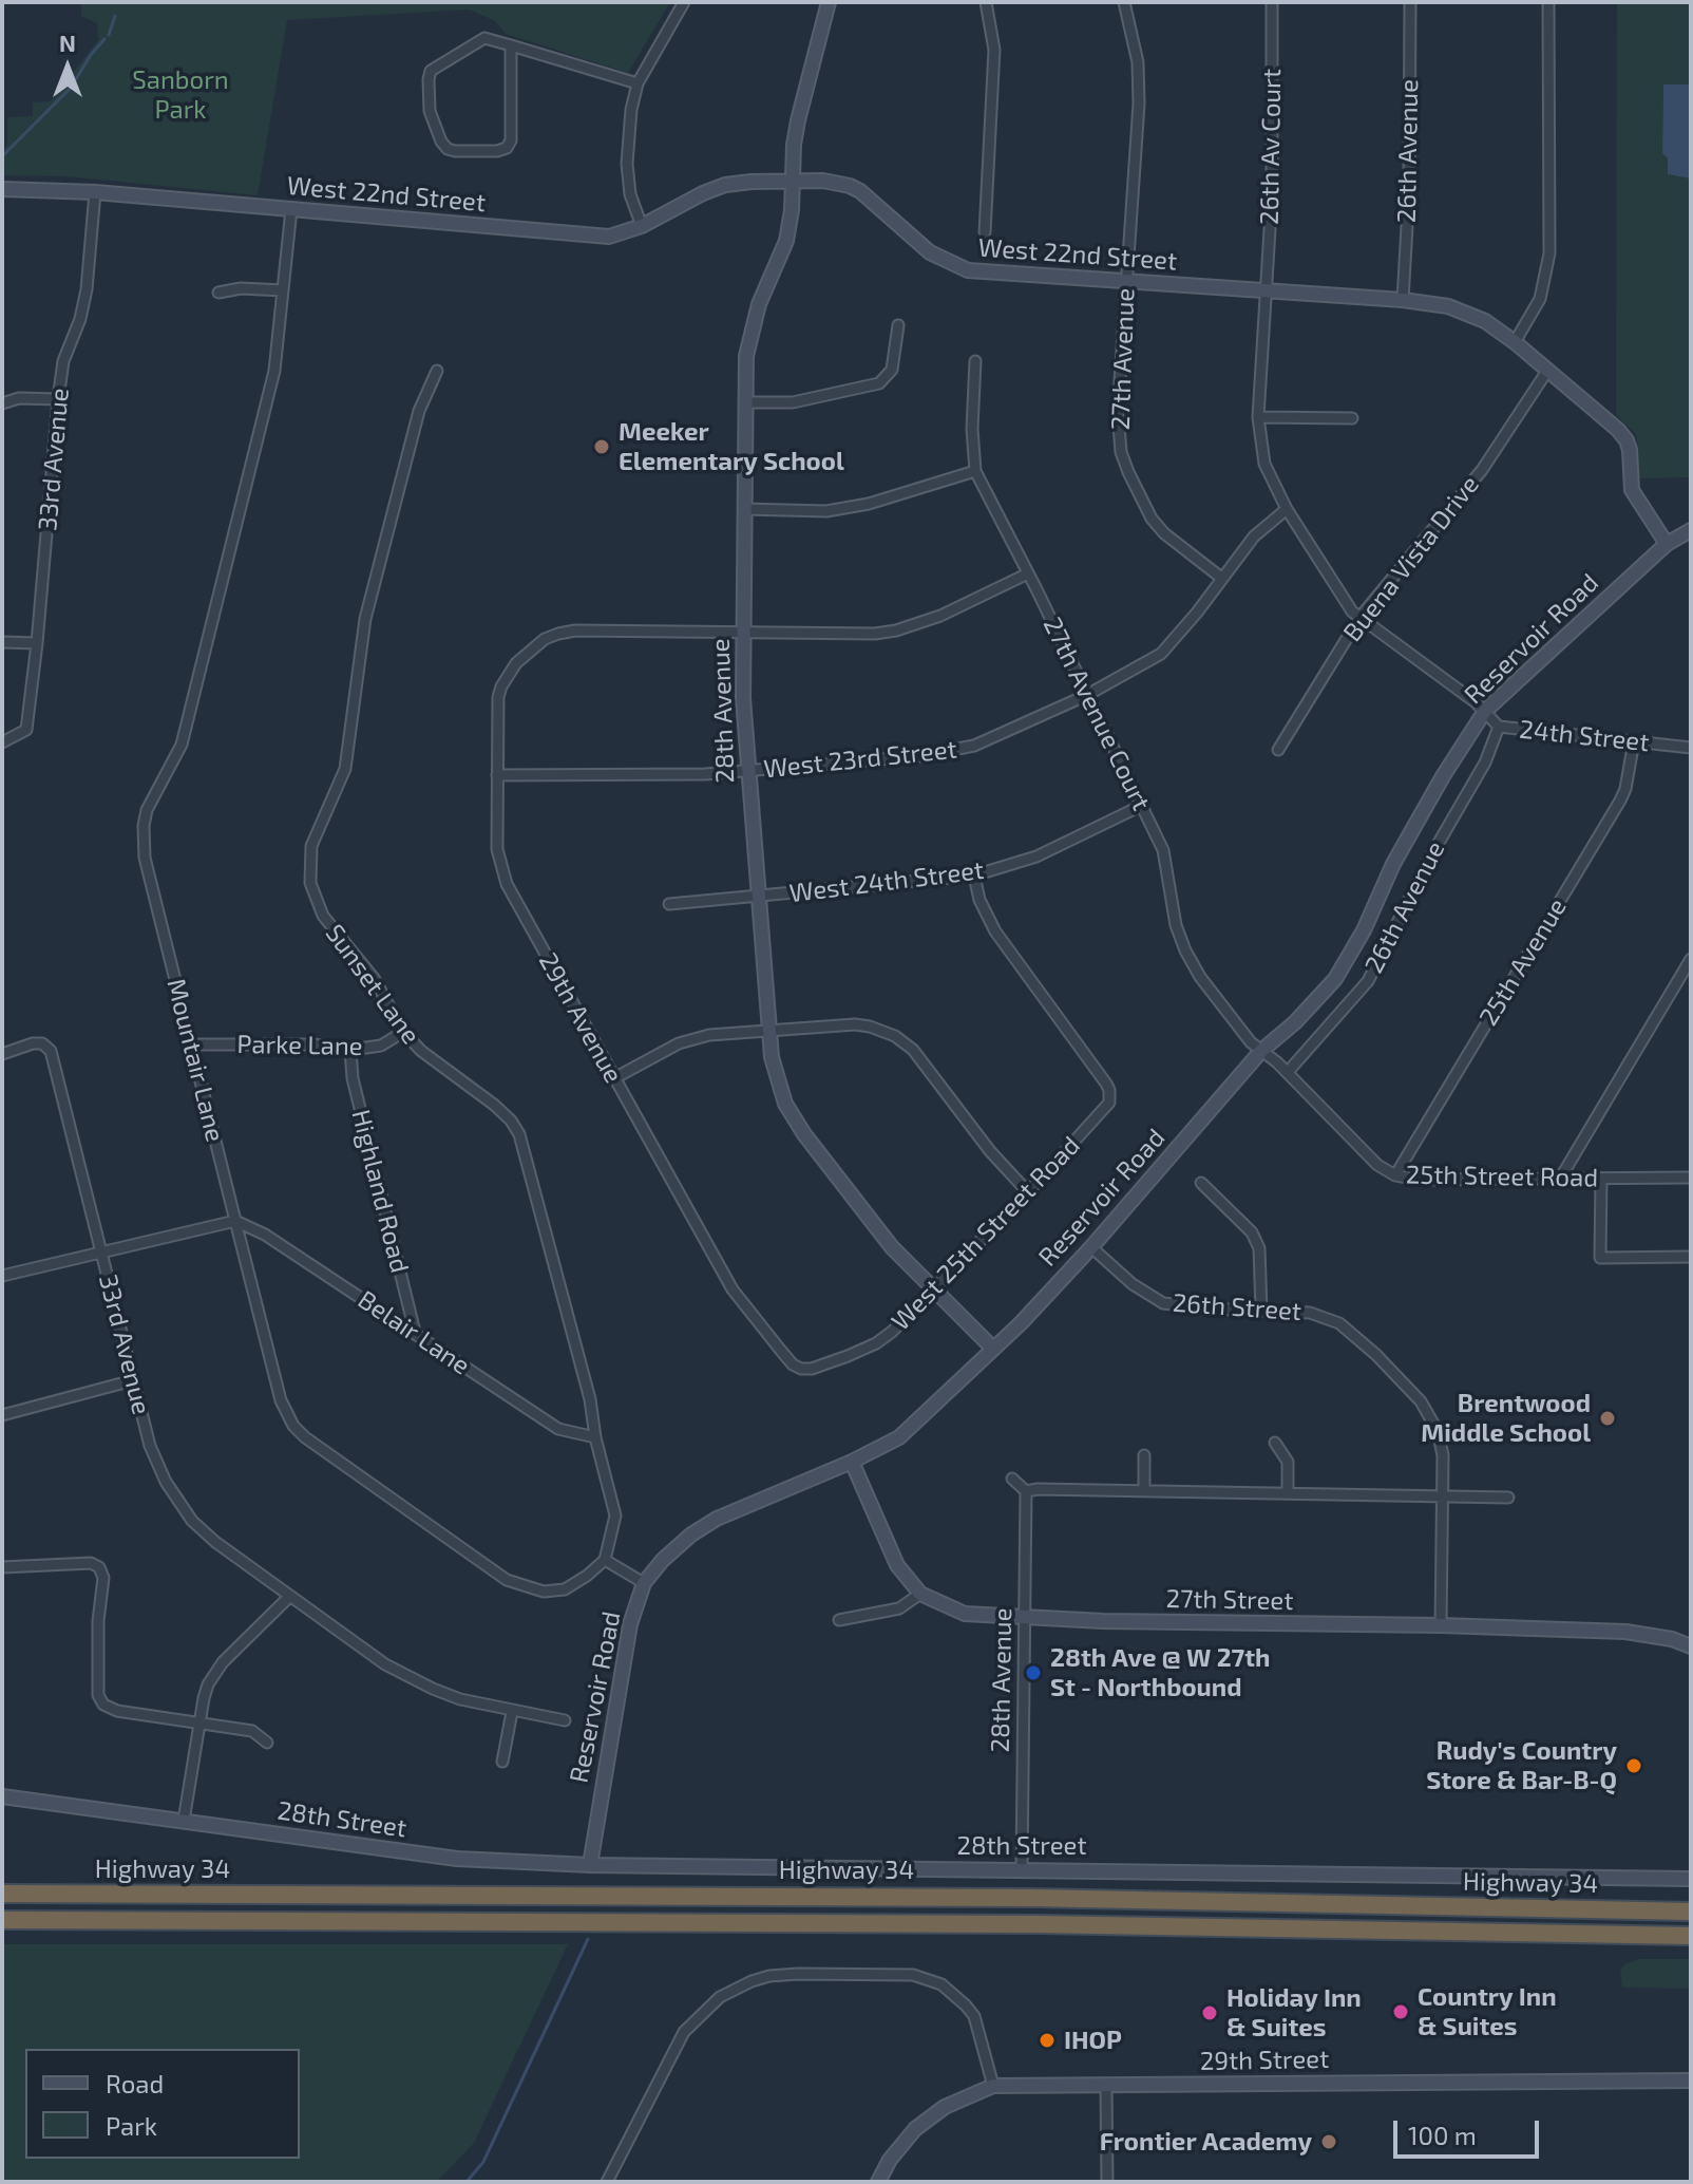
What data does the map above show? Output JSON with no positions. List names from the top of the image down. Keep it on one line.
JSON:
{"streets":{"highway":["Highway 34"],"street":["26th Av Court","26th Avenue","West 22nd Street","27th Avenue","33rd Avenue","Buena Vista Drive","Reservoir Road","28th Avenue","27th Avenue Court","24th Street","West 23rd Street","West 24th Street","25th Avenue","Sunset Lane","29th Avenue","Parke Lane","Mountair Lane","25th Street Road","Highland Road","West 25th Street Road","26th Street","Belair Lane","27th Street","28th Street","29th Street"]},"crossings":[["26th Av Court","West 22nd Street"],["26th Av Court","24th Street"],["26th Av Court","West 23rd Street"],["26th Avenue","West 22nd Street"],["26th Avenue","24th Street"],["26th Avenue","25th Street Road"],["West 22nd Street","27th Avenue"],["West 22nd Street","33rd Avenue"],["West 22nd Street","Buena Vista Drive"],["West 22nd Street","Reservoir Road"],["West 22nd Street","28th Avenue"],["West 22nd Street","Mountair Lane"],["27th Avenue","West 23rd Street"],["Buena Vista Drive","24th Street"],["Reservoir Road","28th Avenue"],["Reservoir Road","27th Avenue Court"],["Reservoir Road","24th Street"],["Reservoir Road","25th Street Road"],["Reservoir Road","26th Street"],["Reservoir Road","27th Street"],["Reservoir Road","28th Street"],["28th Avenue","West 23rd Street"],["28th Avenue","West 24th Street"],["28th Avenue","29th Avenue"],["28th Avenue","West 25th Street Road"],["28th Avenue","27th Street"],["28th Avenue","28th Street"],["27th Avenue Court","West 23rd Street"],["27th Avenue Court","West 24th Street"],["27th Avenue Court","25th Street Road"],["24th Street","West 23rd Street"],["24th Street","25th Avenue"],["West 23rd Street","29th Avenue"],["West 24th Street","West 25th Street Road"],["25th Avenue","25th Street Road"],["Sunset Lane","Parke Lane"],["Sunset Lane","Mountair Lane"],["Sunset Lane","Belair Lane"],["29th Avenue","West 25th Street Road"],["Parke Lane","Mountair Lane"],["Parke Lane","Highland Road"],["Mountair Lane","Belair Lane"],["Highland Road","Belair Lane"]],"parks":["Sanborn Park"],"places":["Meeker Elementary School","Brentwood Middle School","28th Ave @ W 27th St - Northbound","Rudy's Country Store & Bar-B-Q","Country Inn & Suites","Holiday Inn & Suites","IHOP","Frontier Academy"],"legend":["Road","Park"],"scale_bar":"100 m","north":"top"}
